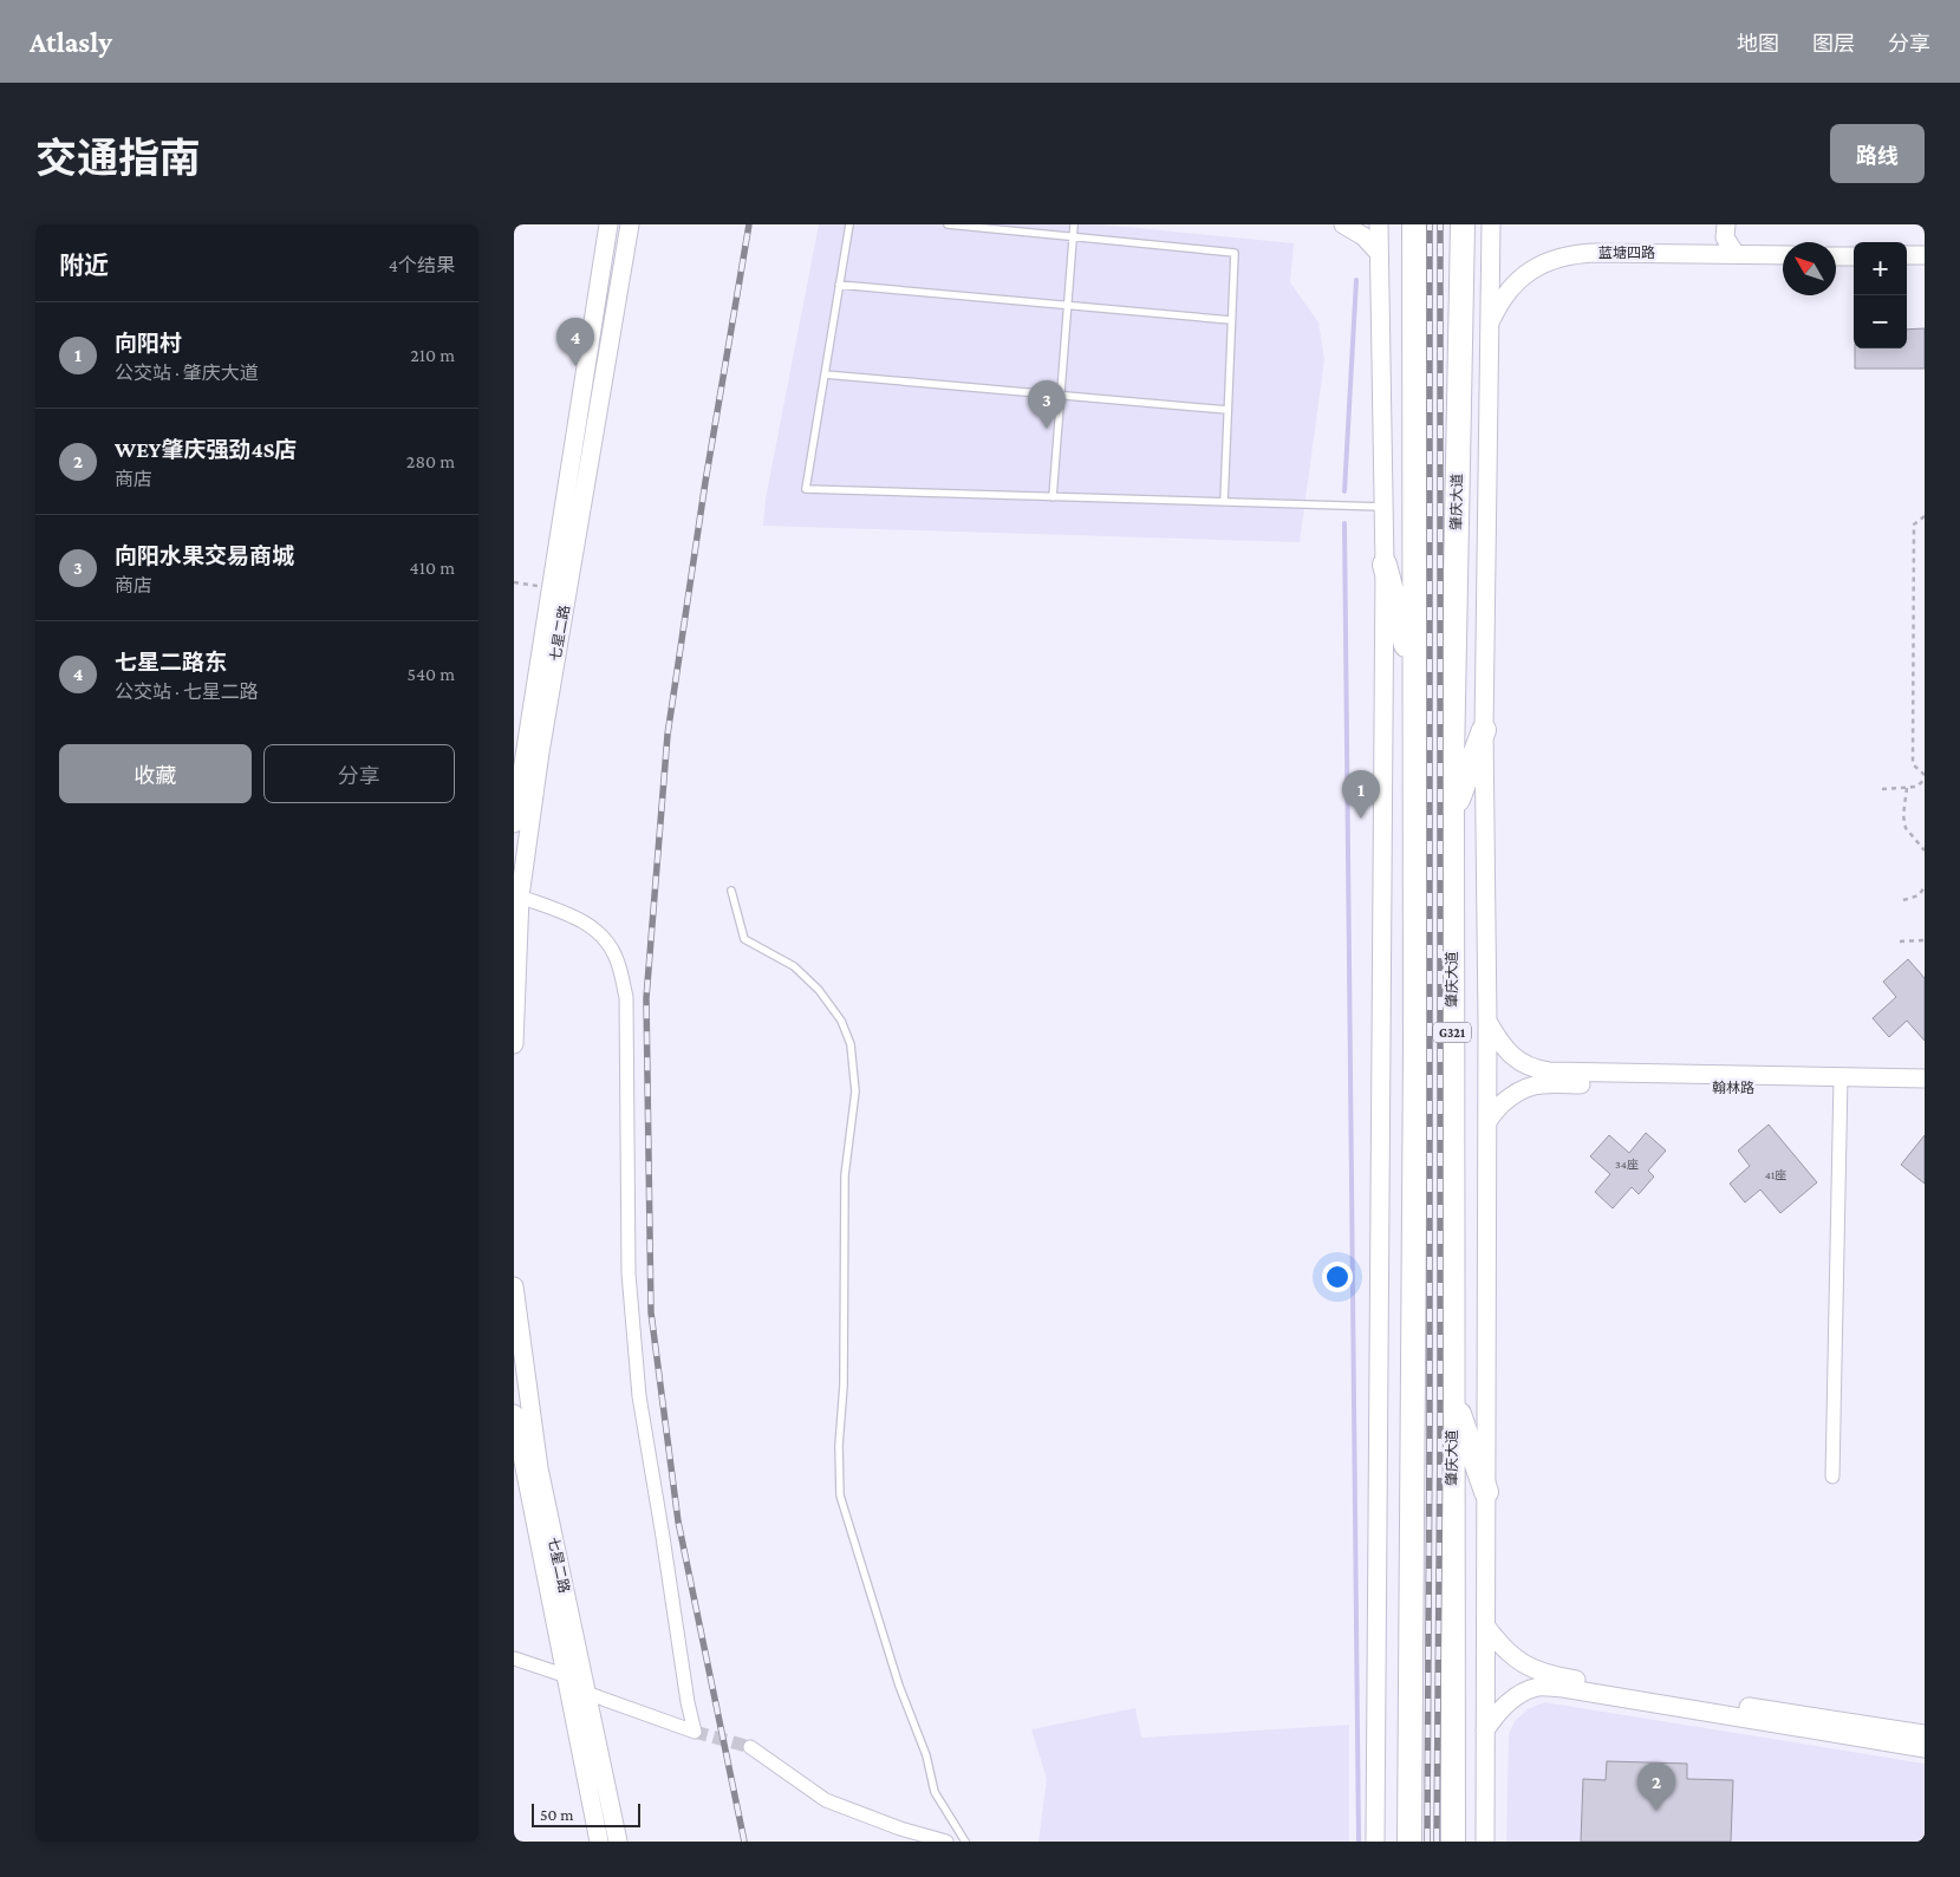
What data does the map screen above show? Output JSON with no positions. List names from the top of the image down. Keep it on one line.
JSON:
{"streets":{"highway":["肇庆大道","G321"],"street":["蓝塘四路","七星二路","翰林路"]},"house_numbers":["34座","41座"],"scale_bar":"50 m","north":"top left","page":{"header":"Atlasly","nav":["地图","图层","分享"],"title":"交通指南","buttons":["路线",["收藏","分享"]],"heading":["附近","4个结果"],"map_buttons":["+","−"],"list":[{"mark":"1","name":"向阳村","note":"公交站 · 肇庆大道","value":"210 m"},{"mark":"2","name":"WEY肇庆强劲4S店","note":"商店","value":"280 m"},{"mark":"3","name":"向阳水果交易商城","note":"商店","value":"410 m"},{"mark":"4","name":"七星二路东","note":"公交站 · 七星二路","value":"540 m"}],"pins":["4","3","1","2"],"scale":"50 m"}}
